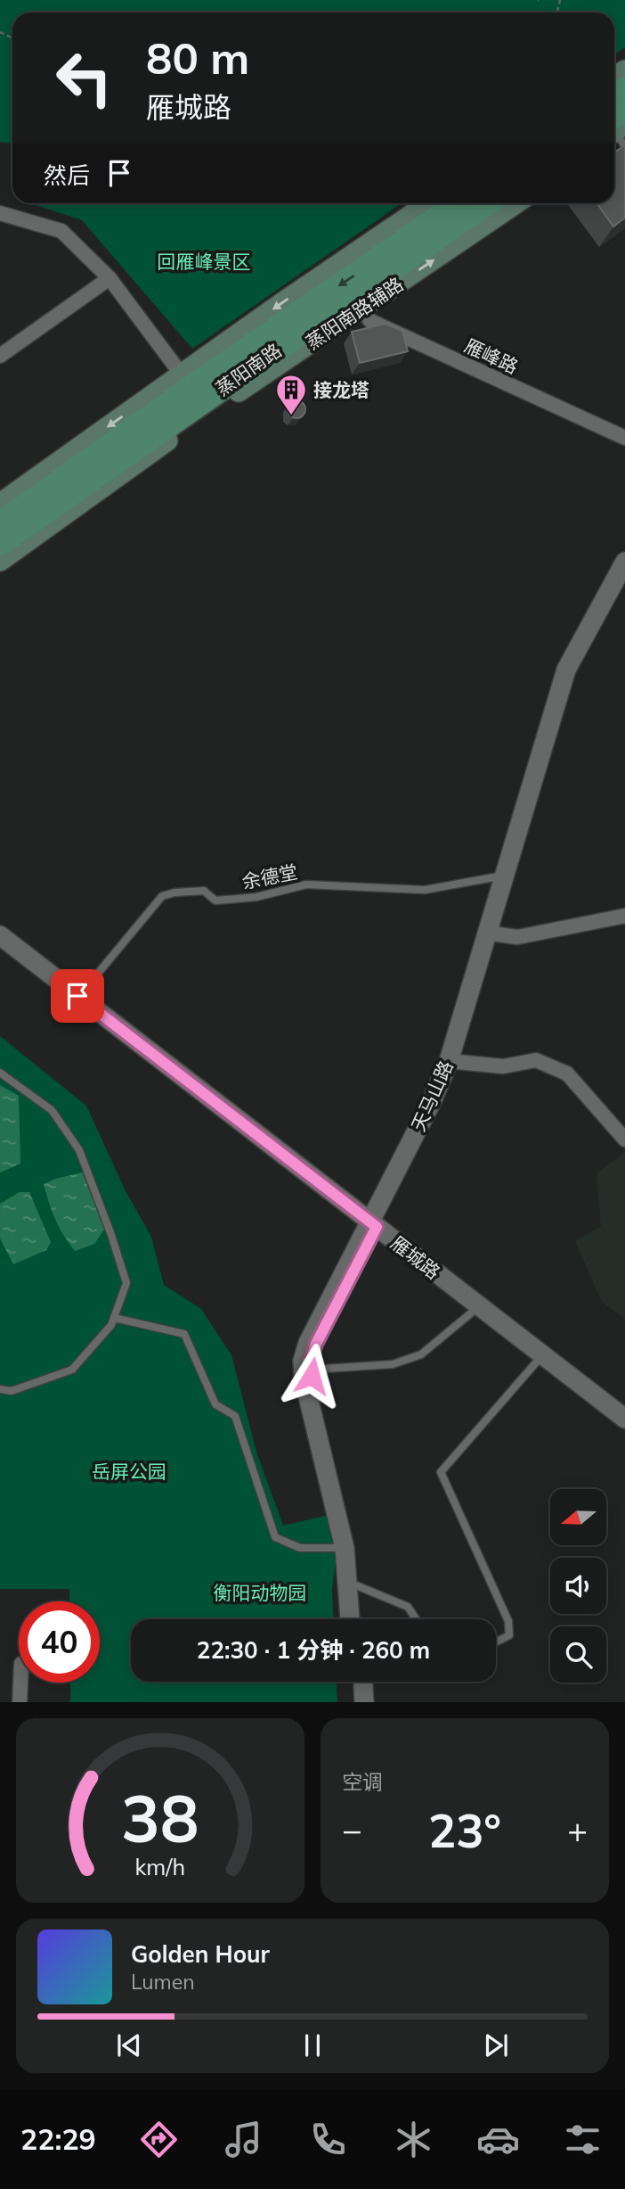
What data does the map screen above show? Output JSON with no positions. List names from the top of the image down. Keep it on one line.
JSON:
{"streets":{"main road":["蒸阳南路辅路","蒸阳南路"],"street":["雁峰路","天马山路","雁城路"],"lane":["余德堂"]},"crossings":[["蒸阳南路辅路","雁峰路"],["蒸阳南路辅路","蒸阳南路"],["雁峰路","蒸阳南路"],["余德堂","天马山路"],["天马山路","雁城路"]],"parks":["回雁峰景区","岳屏公园","衡阳动物园"],"places":{"building":["接龙塔"]},"north":"left","page":{"turn":["80 m","雁城路"],"then":"然后","limit":"40","trip":"22:30 · 1 分钟 · 260 m","tile":"空调","heat":["−","23°","+"],"song":["Golden Hour","Lumen"],"tabs":"22:29","gauge":["38","km/h"]}}
